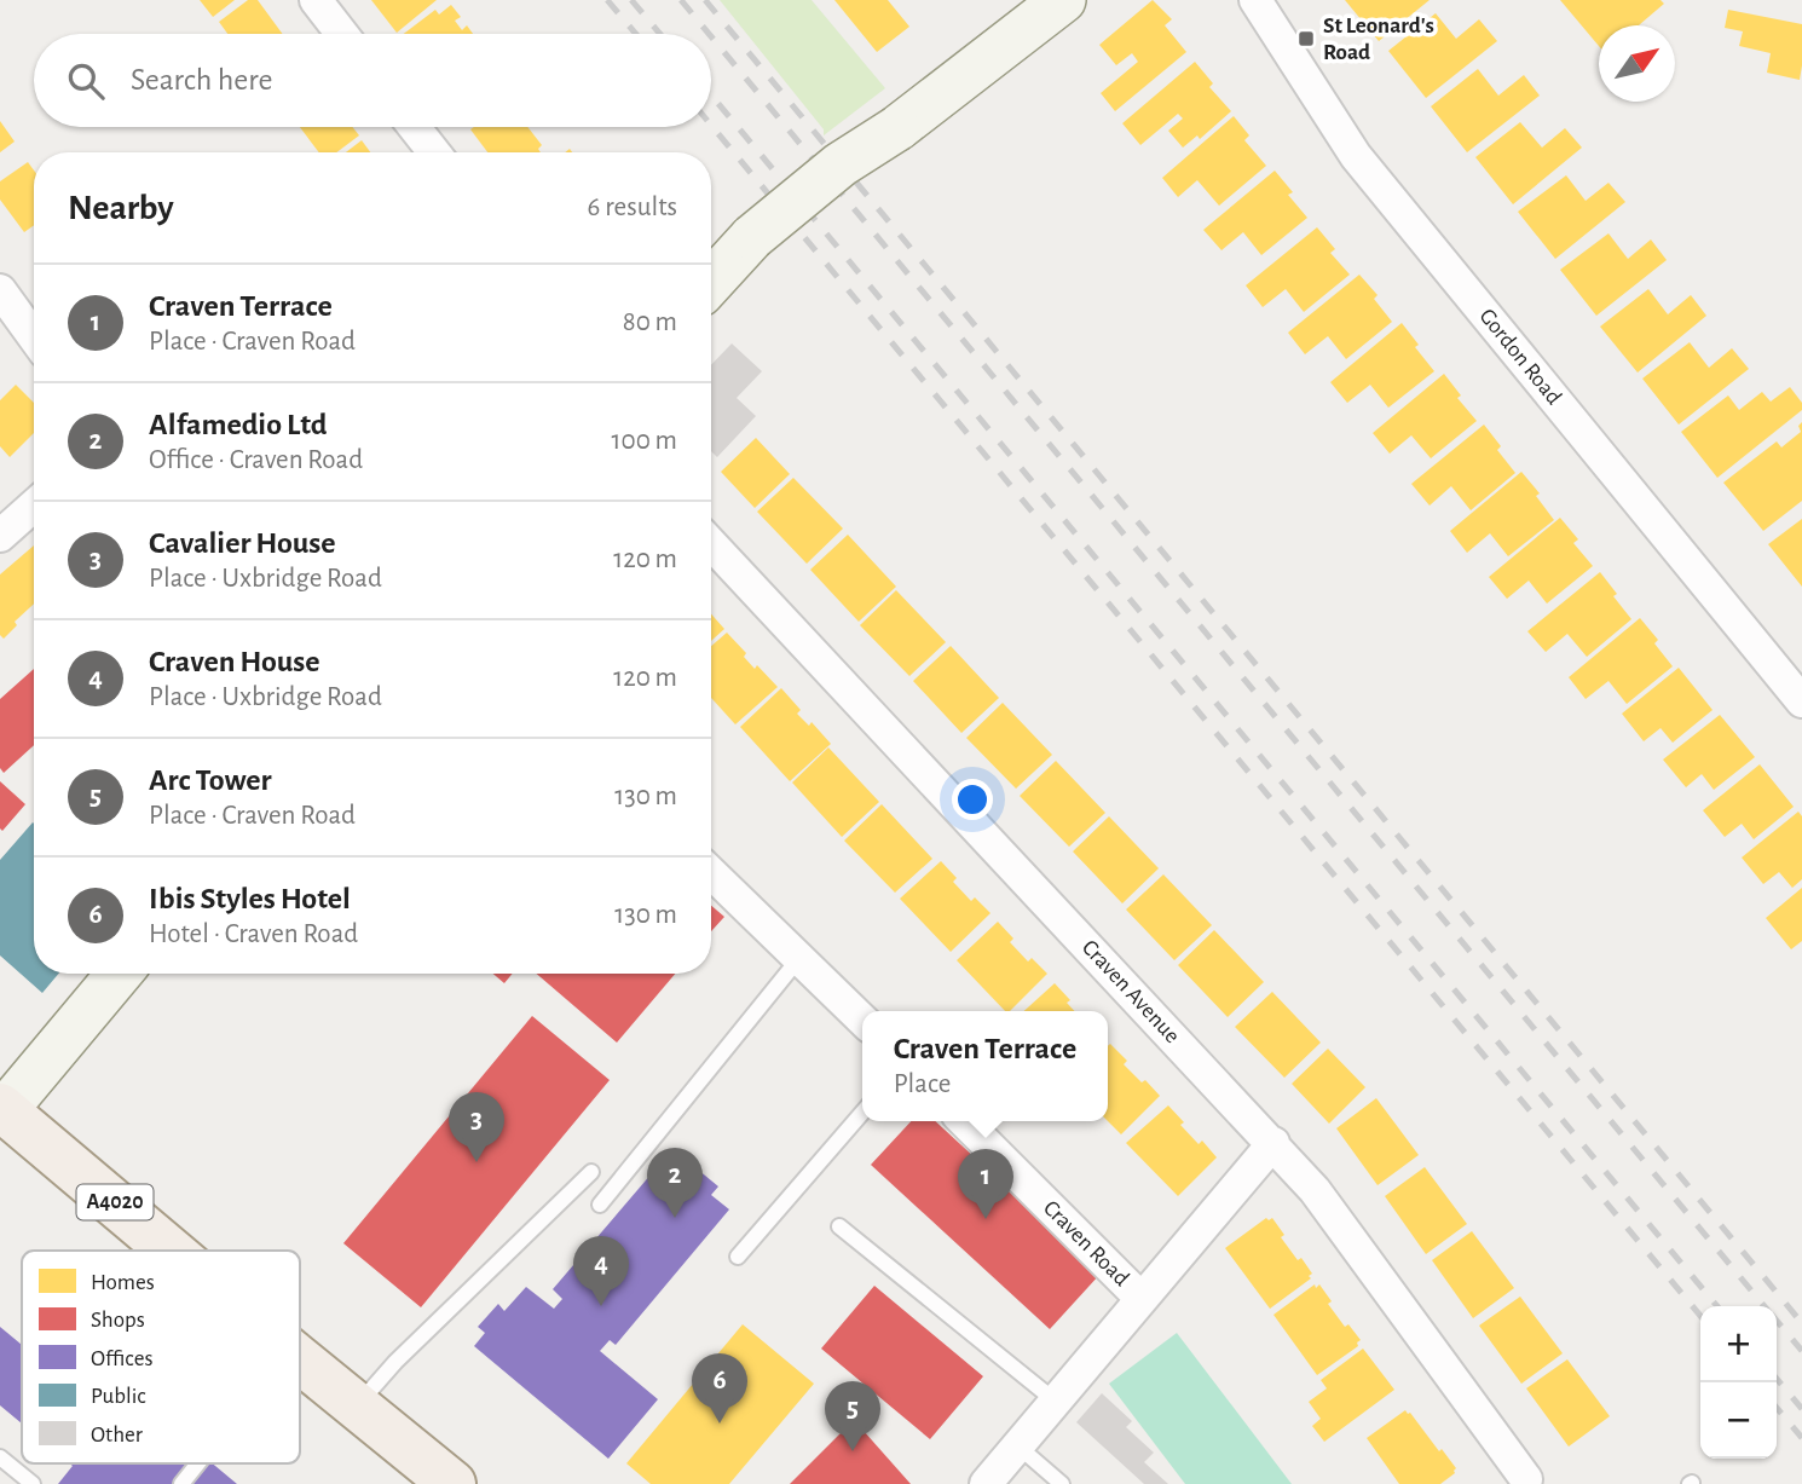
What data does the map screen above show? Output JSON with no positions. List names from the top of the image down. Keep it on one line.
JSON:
{"streets":{"main road":["A4020"],"street":["Gordon Road","Craven Avenue","Craven Road"]},"crossings":[["Craven Avenue","Craven Road"]],"places":{"transit":["St Leonard's Road"]},"legend":["Homes","Shops","Offices","Public","Other"],"north":"top right","page":{"search":"Search here","heading":["Nearby","6 results"],"list":[{"mark":"1","name":"Craven Terrace","note":"Place · Craven Road","value":"80 m"},{"mark":"2","name":"Alfamedio Ltd","note":"Office · Craven Road","value":"100 m"},{"mark":"3","name":"Cavalier House","note":"Place · Uxbridge Road","value":"120 m"},{"mark":"4","name":"Craven House","note":"Place · Uxbridge Road","value":"120 m"},{"mark":"5","name":"Arc Tower","note":"Place · Craven Road","value":"130 m"},{"mark":"6","name":"Ibis Styles Hotel","note":"Hotel · Craven Road","value":"130 m"}],"popup":["Craven Terrace","Place"],"pins":["3","2","1","4","6","5"],"map_buttons":["+","−"]}}
